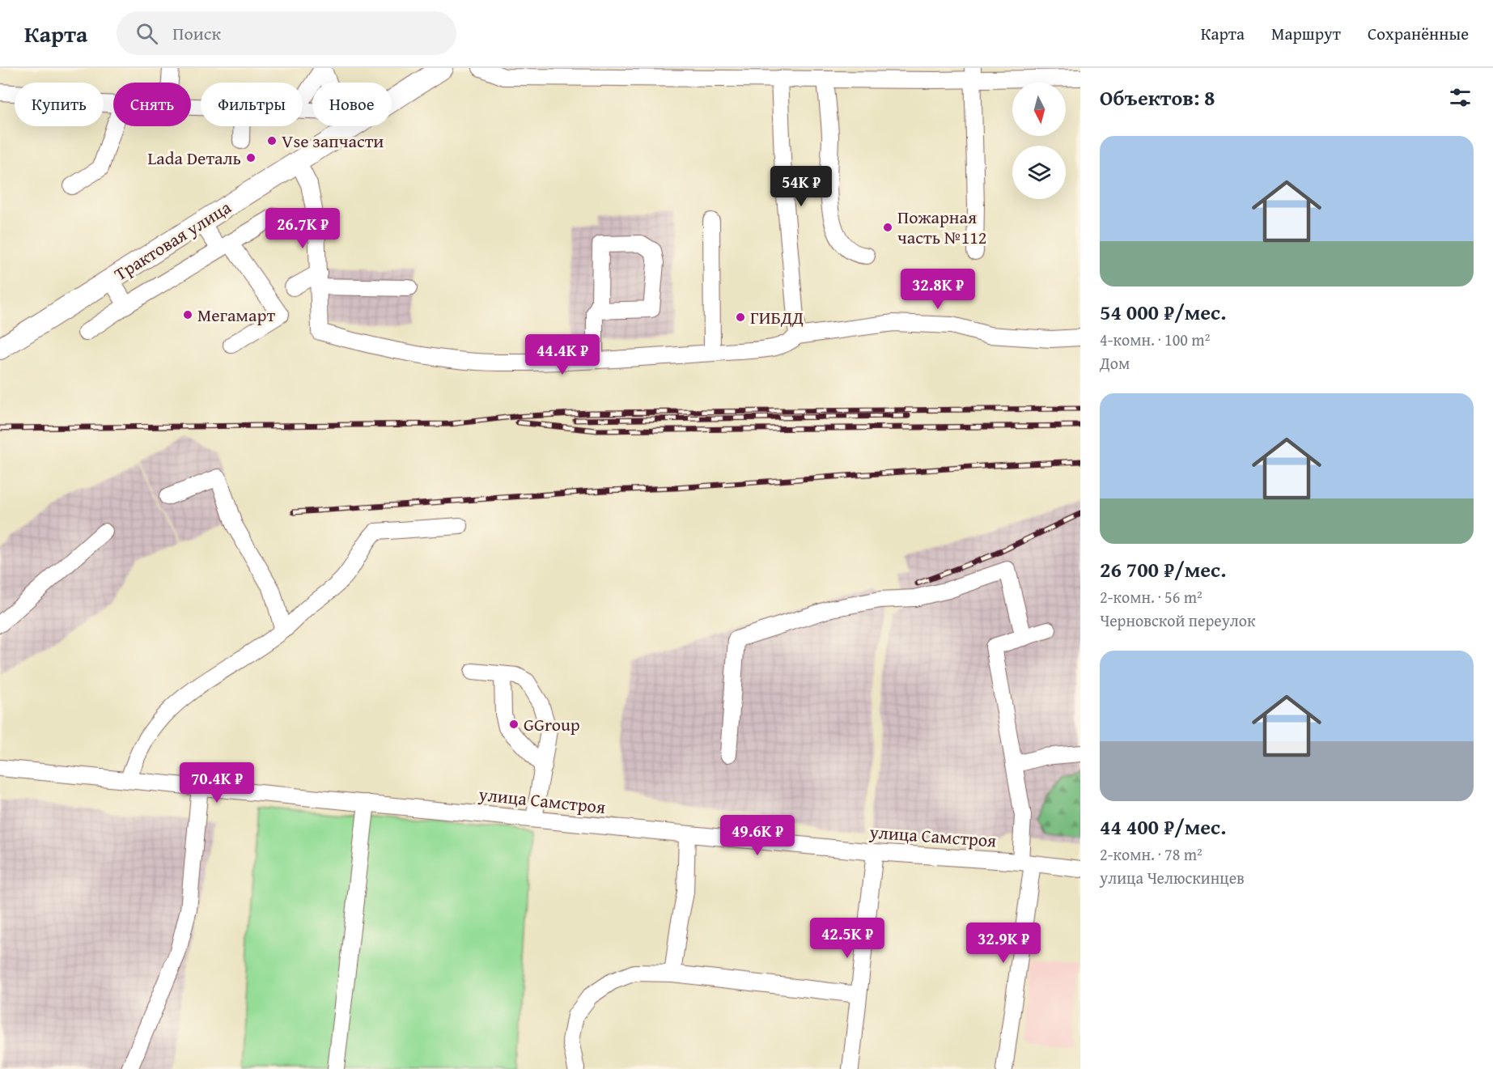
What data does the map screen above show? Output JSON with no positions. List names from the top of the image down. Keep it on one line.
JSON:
{"streets":{"main road":["Трактовая улица"],"street":["улица Самстроя"]},"places":["Vse запчасти","Lada Dеталь","Пожарная часть №112","Мегамарт","ГИБДД","GGroup"],"north":"bottom","page":{"header":"Карта","search":"Поиск","nav":["Карта","Маршрут","Сохранённые"],"heading":"Объектов: 8","chip":["Купить","Снять","Фильтры","Новое"],"list":[{"name":"54 000 ₽/мес.","note":"4-комн. · 100 m² · Дом"},{"name":"26 700 ₽/мес.","note":"2-комн. · 56 m² · Черновской переулок"},{"name":"44 400 ₽/мес.","note":"2-комн. · 78 m² · улица Челюскинцев"}],"price":["54K ₽","26.7K ₽","32.8K ₽","44.4K ₽","70.4K ₽","49.6K ₽","42.5K ₽","32.9K ₽"]}}
